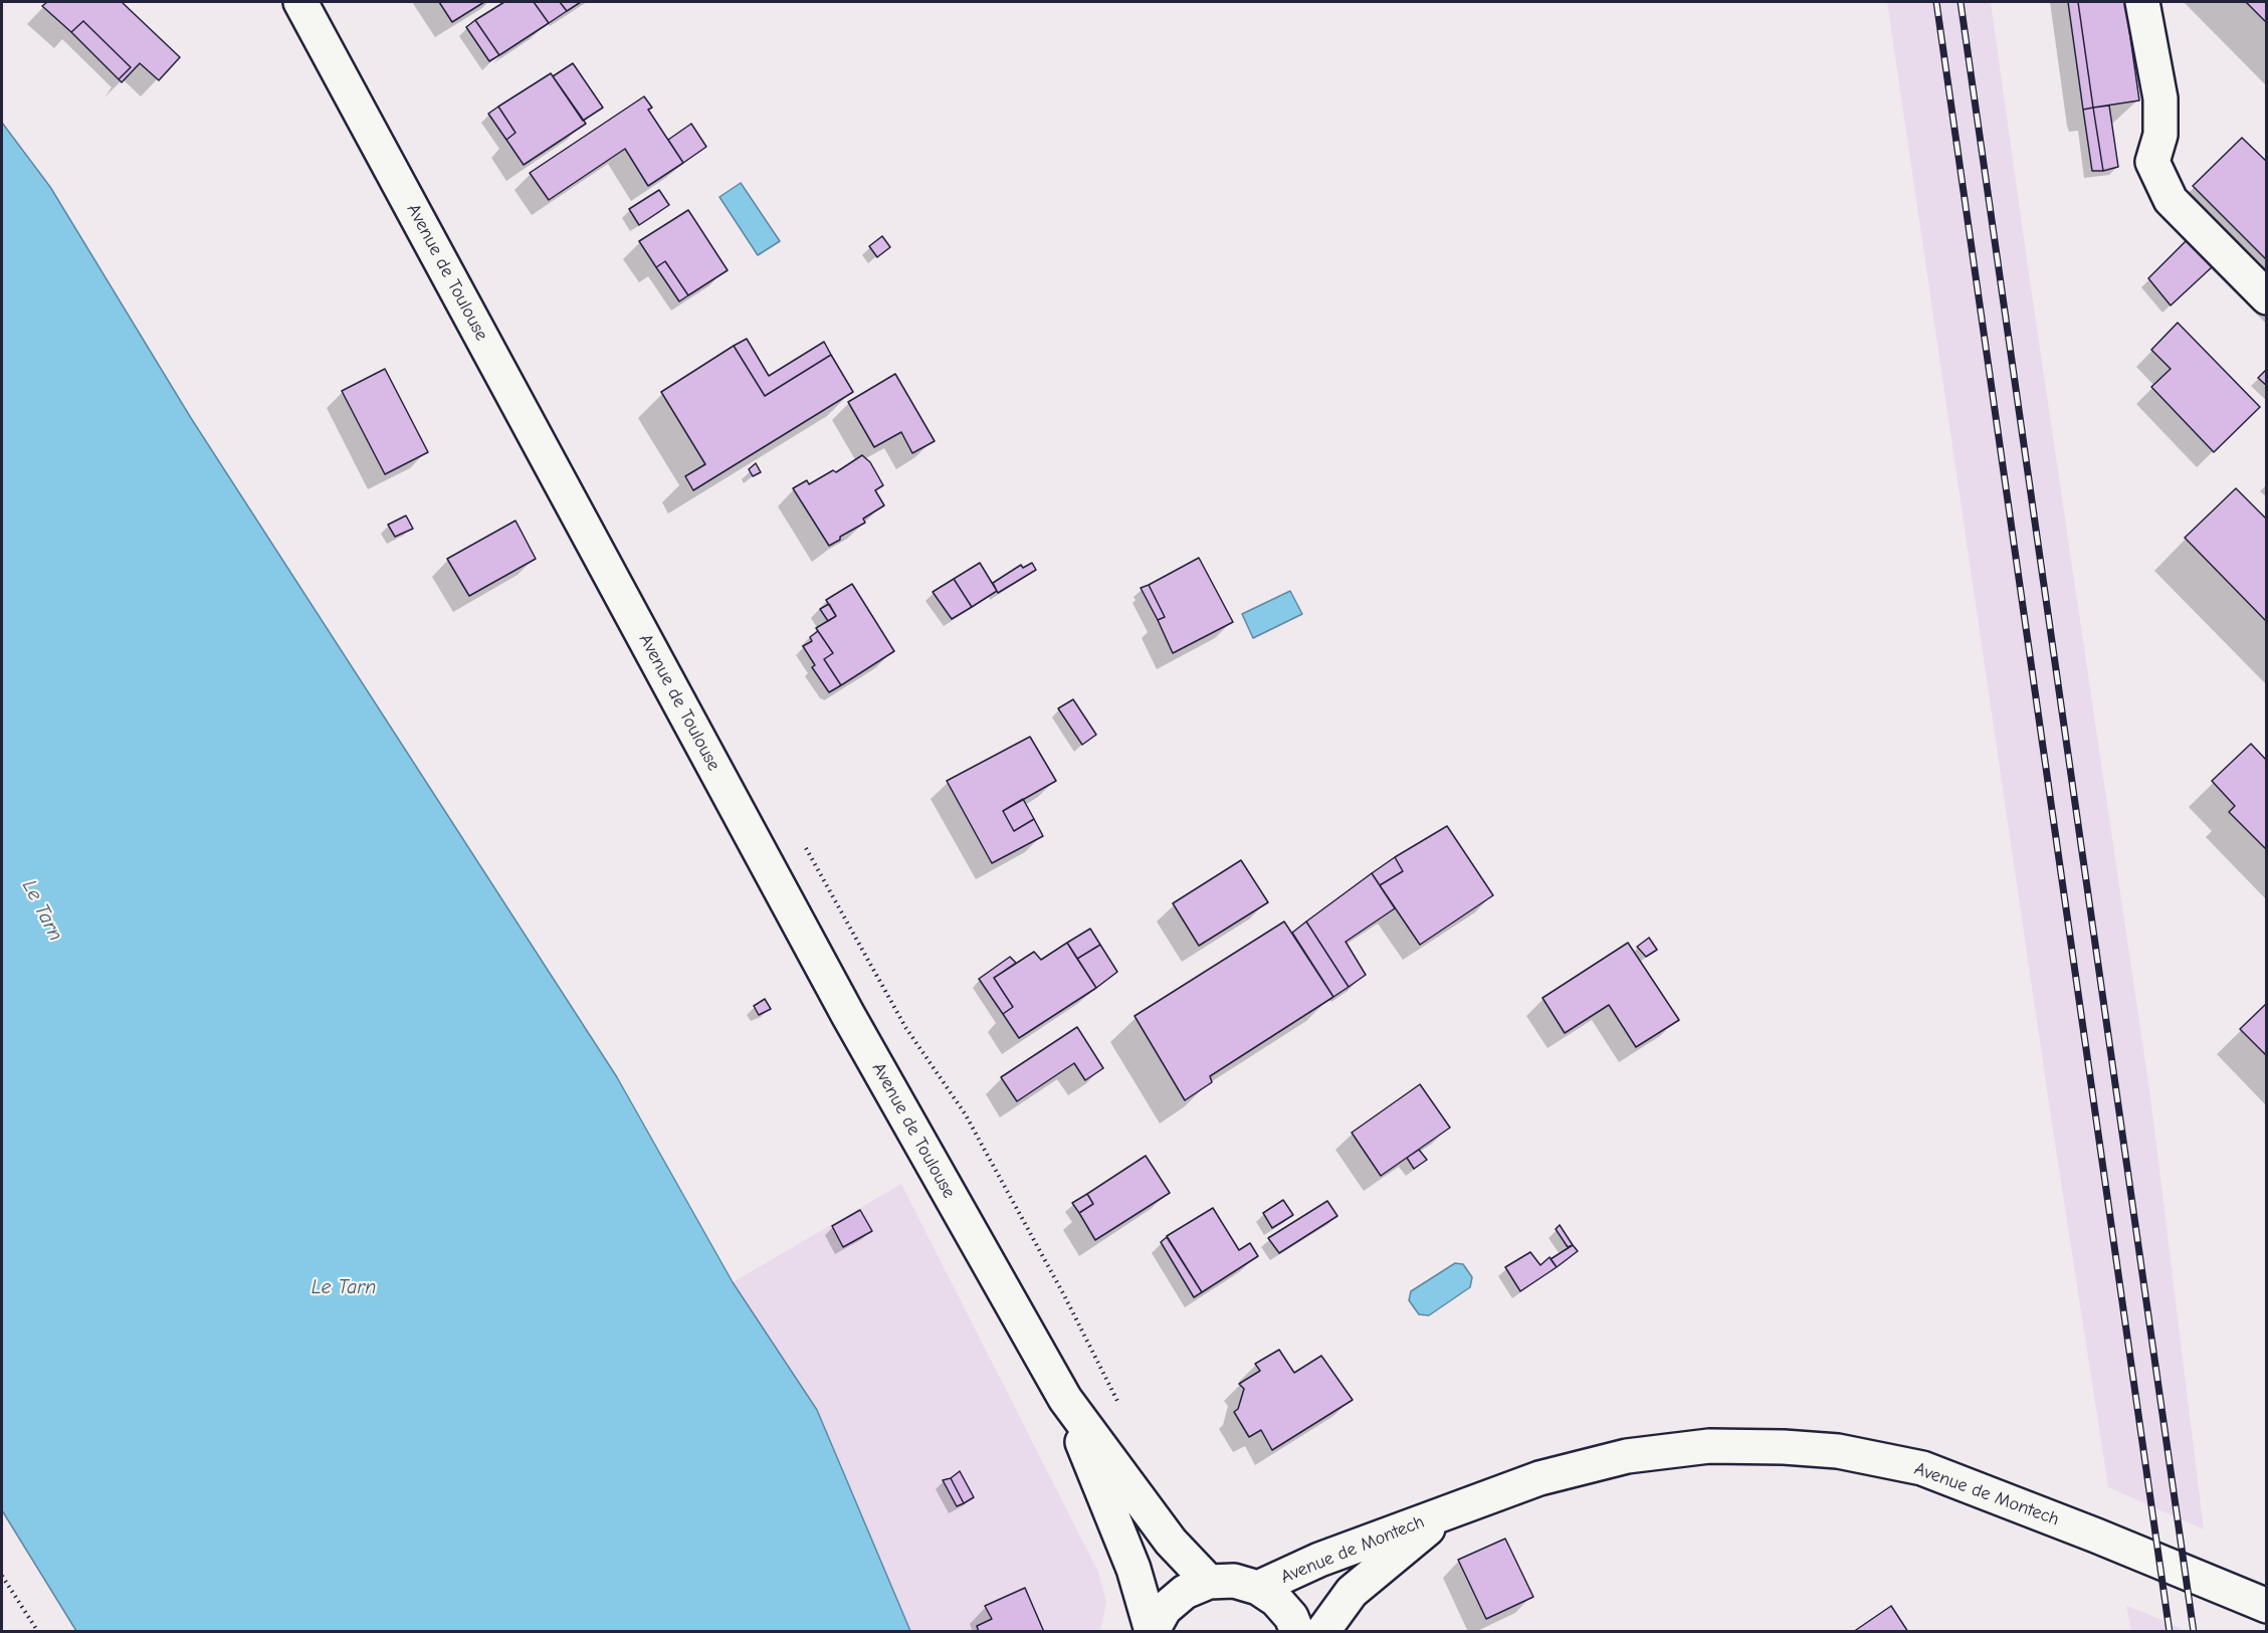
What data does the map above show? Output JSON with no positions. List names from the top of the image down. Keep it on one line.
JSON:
{"streets":{"main road":["Avenue de Toulouse","Avenue de Montech"]},"water":["Le Tarn"]}
